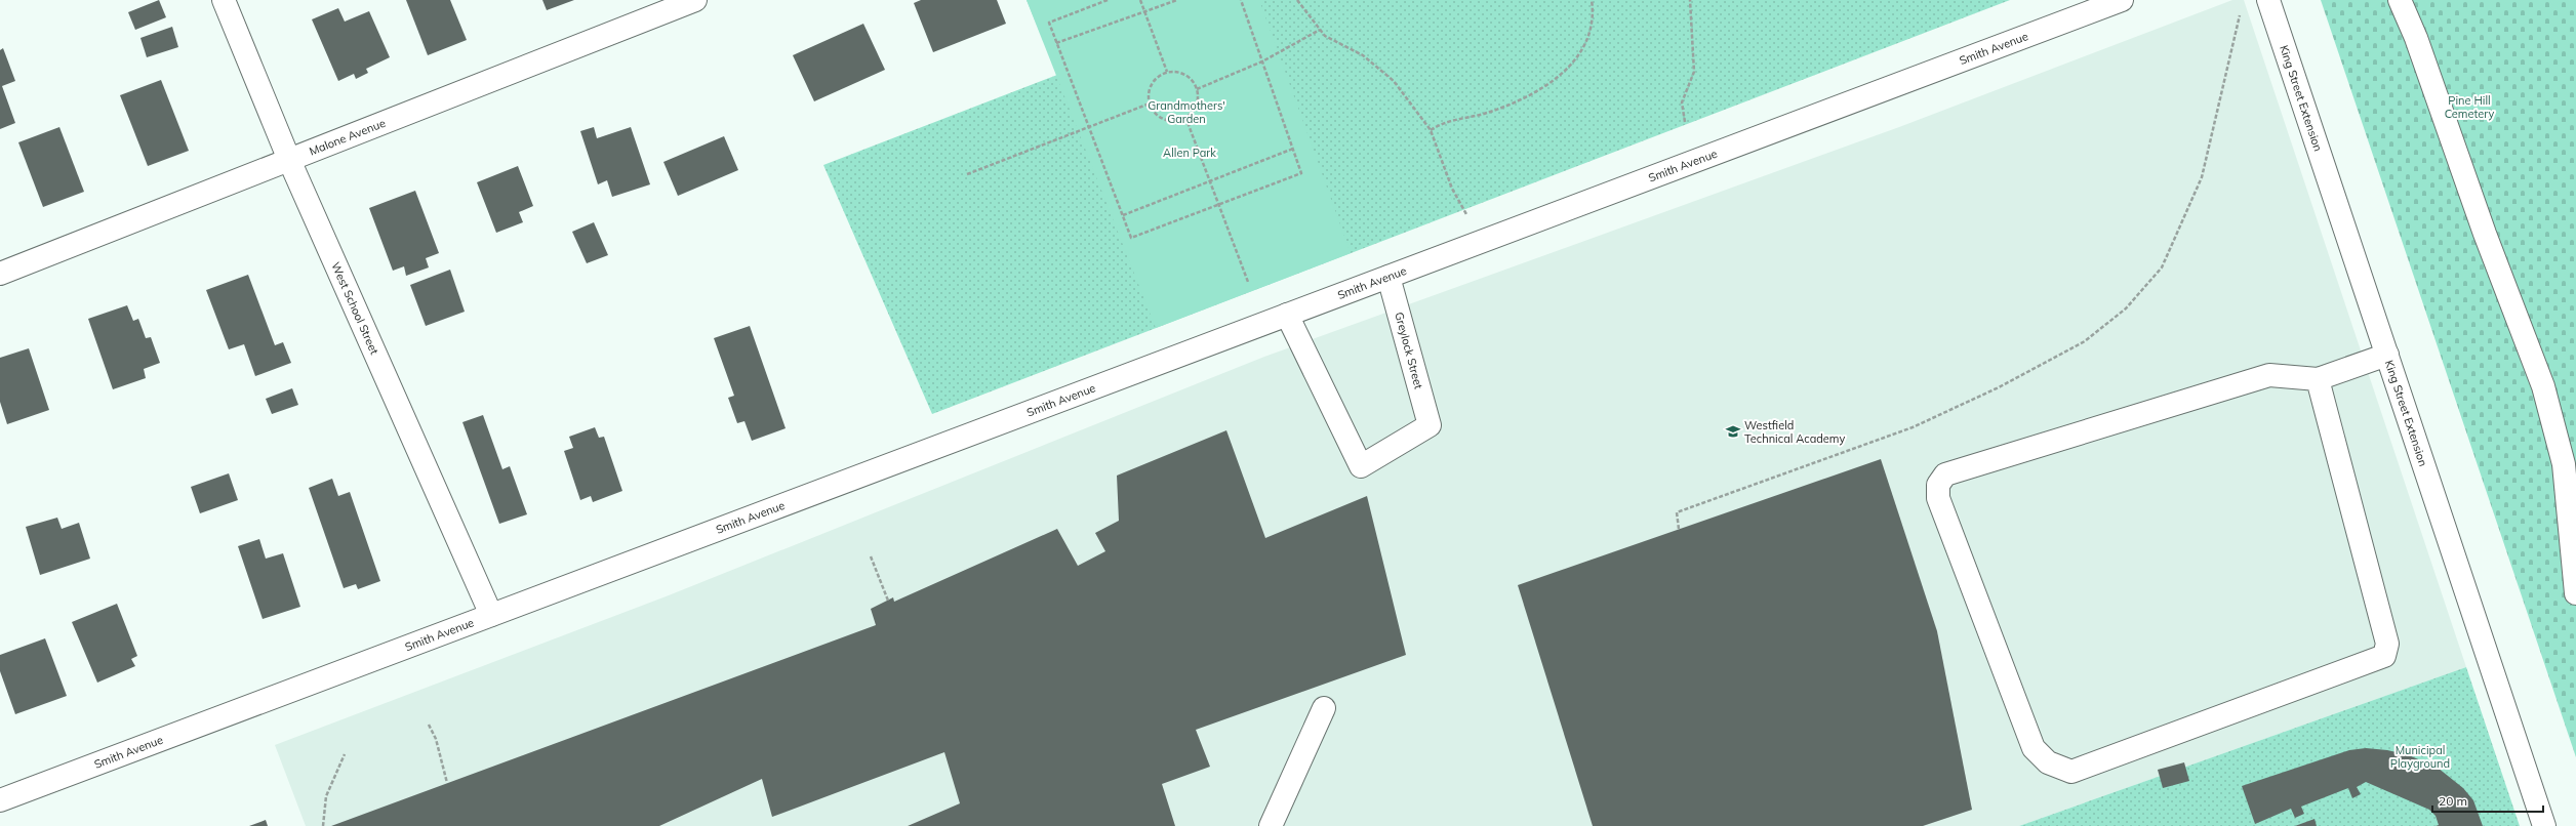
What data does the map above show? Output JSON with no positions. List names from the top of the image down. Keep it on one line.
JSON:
{"streets":{"street":["Smith Avenue","King Street Extension","Malone Avenue","West School Street","Greylock Street"]},"crossings":[["Smith Avenue","West School Street"],["Smith Avenue","Greylock Street"],["Malone Avenue","West School Street"]],"parks":["Pine Hill Cemetery","Grandmothers' Garden","Allen Park","Municipal Playground"],"places":{"school or university":["Westfield Technical Academy"]},"scale_bar":"20 m"}
